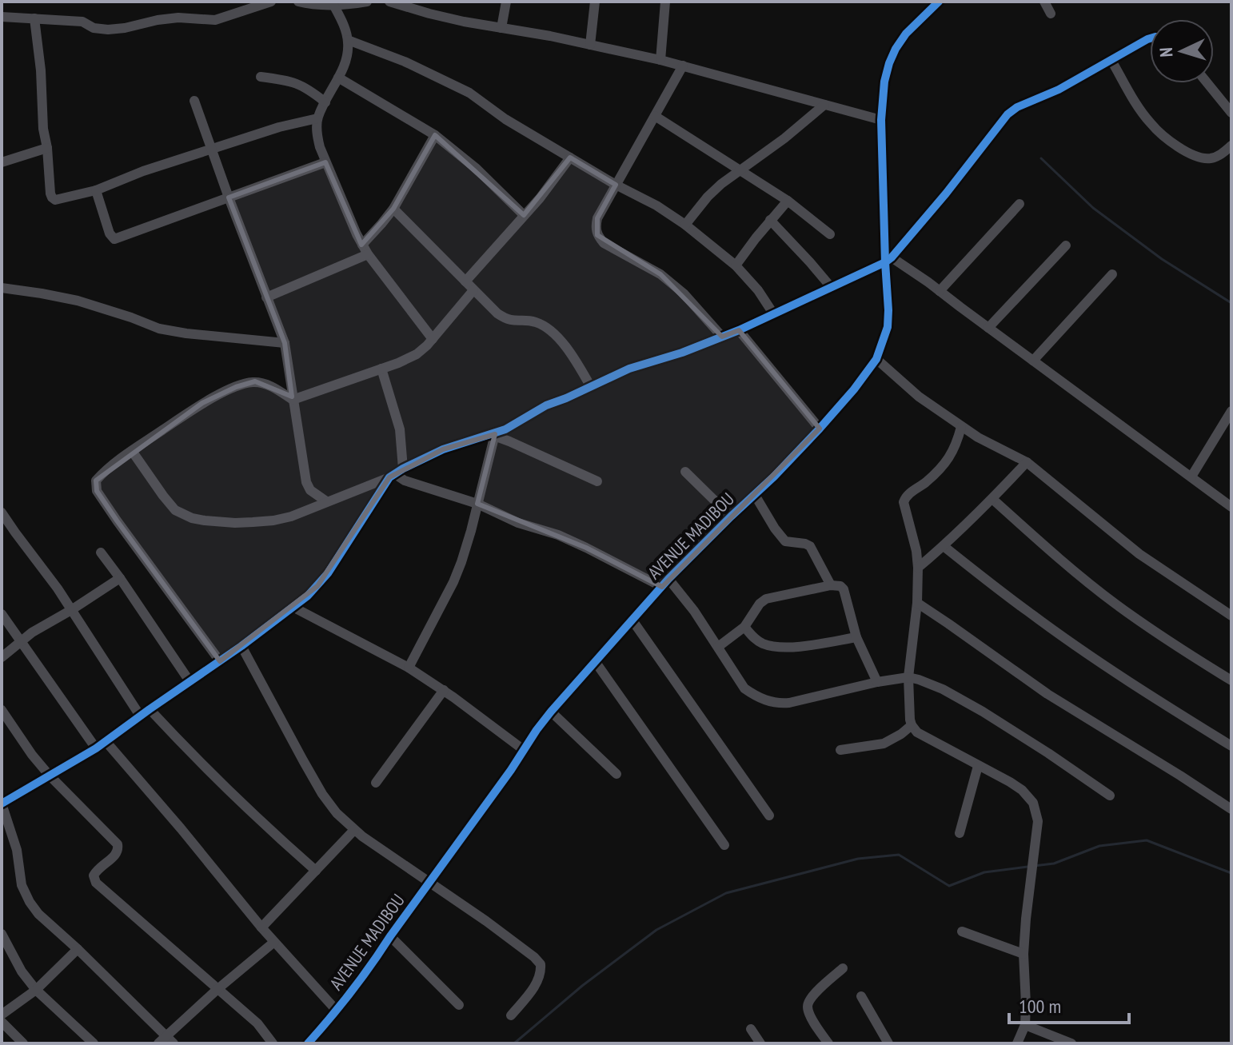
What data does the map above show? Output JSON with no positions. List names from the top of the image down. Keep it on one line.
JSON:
{"streets":{"street":["AVENUE MADIBOU"]},"scale_bar":"100 m","north":"left"}
